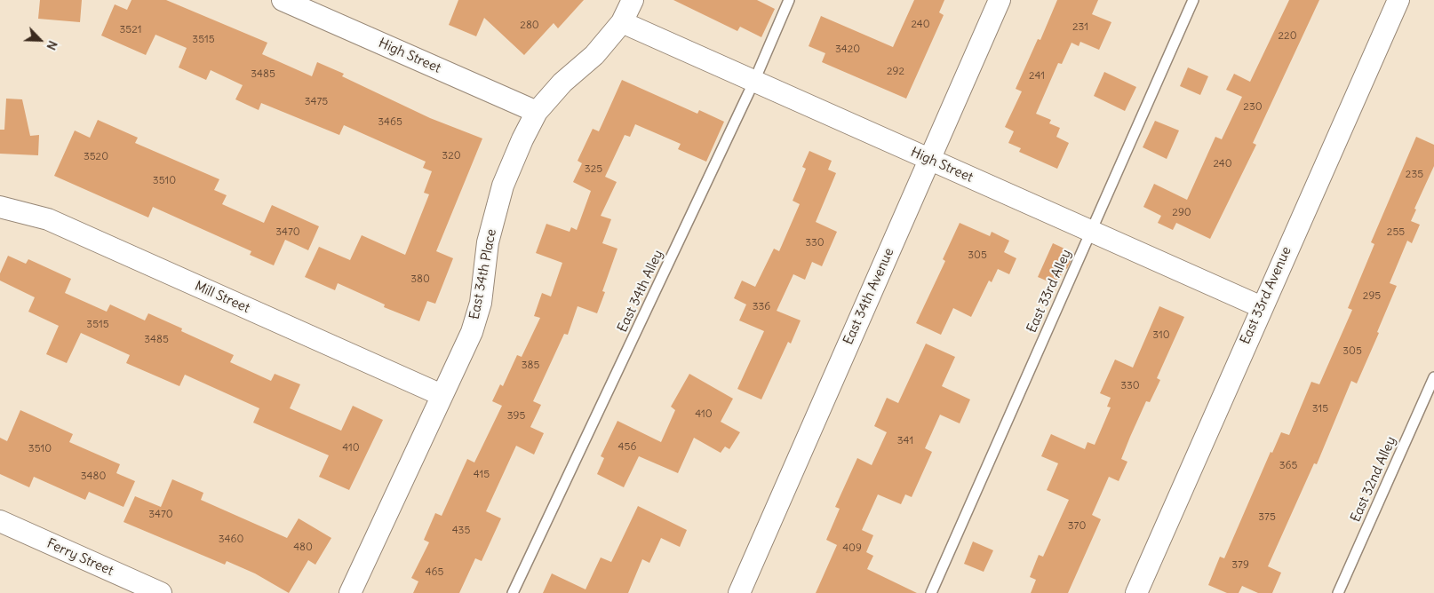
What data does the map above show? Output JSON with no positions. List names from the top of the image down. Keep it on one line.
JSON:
{"streets":{"street":["High Street","East 34th Place","East 33rd Avenue","East 34th Avenue","Mill Street","Ferry Street"],"lane":["East 34th Alley","East 33rd Alley","East 32nd Alley"]},"crossings":[["High Street","East 34th Place"],["High Street","East 34th Alley"],["High Street","East 33rd Alley"],["High Street","East 33rd Avenue"],["High Street","East 34th Avenue"],["East 34th Place","Mill Street"]],"house_numbers":["240","280","231","3521","220","3515","3420","292","3485","241","3475","230","3465","320","3520","240","325","235","3510","290","3470","255","330","305","380","295","336","3515","310","3485","305","385","330","315","410","395","341","456","410","3510","365","415","3480","3470","375","370","435","3460","480","409","379","465"],"north":"bottom right"}
